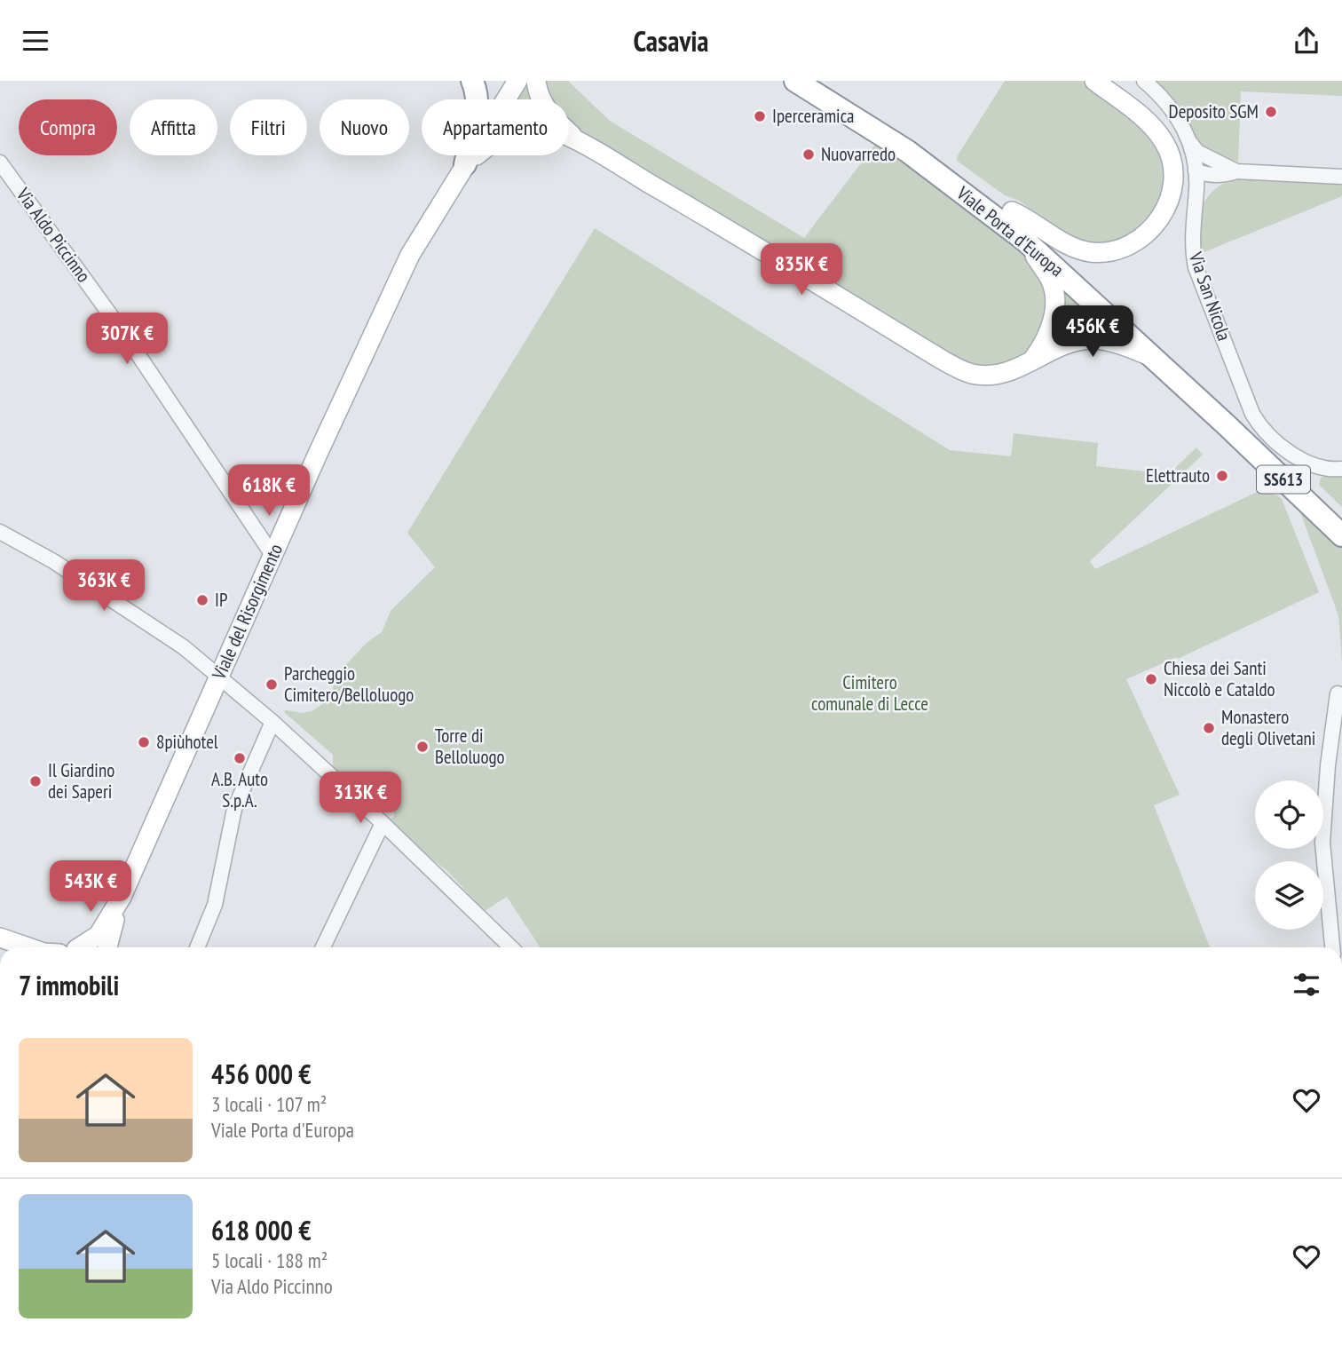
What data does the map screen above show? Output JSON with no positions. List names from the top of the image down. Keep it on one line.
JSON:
{"streets":{"highway":["Viale Porta d'Europa","SS613"],"main road":["Viale del Risorgimento"],"street":["Via Aldo Piccinno","Via San Nicola"]},"crossings":[["Via Aldo Piccinno","Viale del Risorgimento"]],"parks":["Cimitero comunale di Lecce"],"places":["Deposito SGM","Iperceramica","Nuovarredo","Elettrauto","IP","Chiesa dei Santi Niccolò e Cataldo","Parcheggio Cimitero/Belloluogo","Monastero degli Olivetani","8piùhotel","Torre di Belloluogo","A.B. Auto S.p.A.","Il Giardino dei Saperi"],"page":{"header":"Casavia","chip":["Compra","Affitta","Filtri","Nuovo","Appartamento"],"price":["835K €","456K €","307K €","618K €","363K €","313K €","543K €"],"heading":"7 immobili","list":[{"name":"456 000 €","note":"3 locali · 107 m² · Viale Porta d'Europa"},{"name":"618 000 €","note":"5 locali · 188 m² · Via Aldo Piccinno"}]}}
